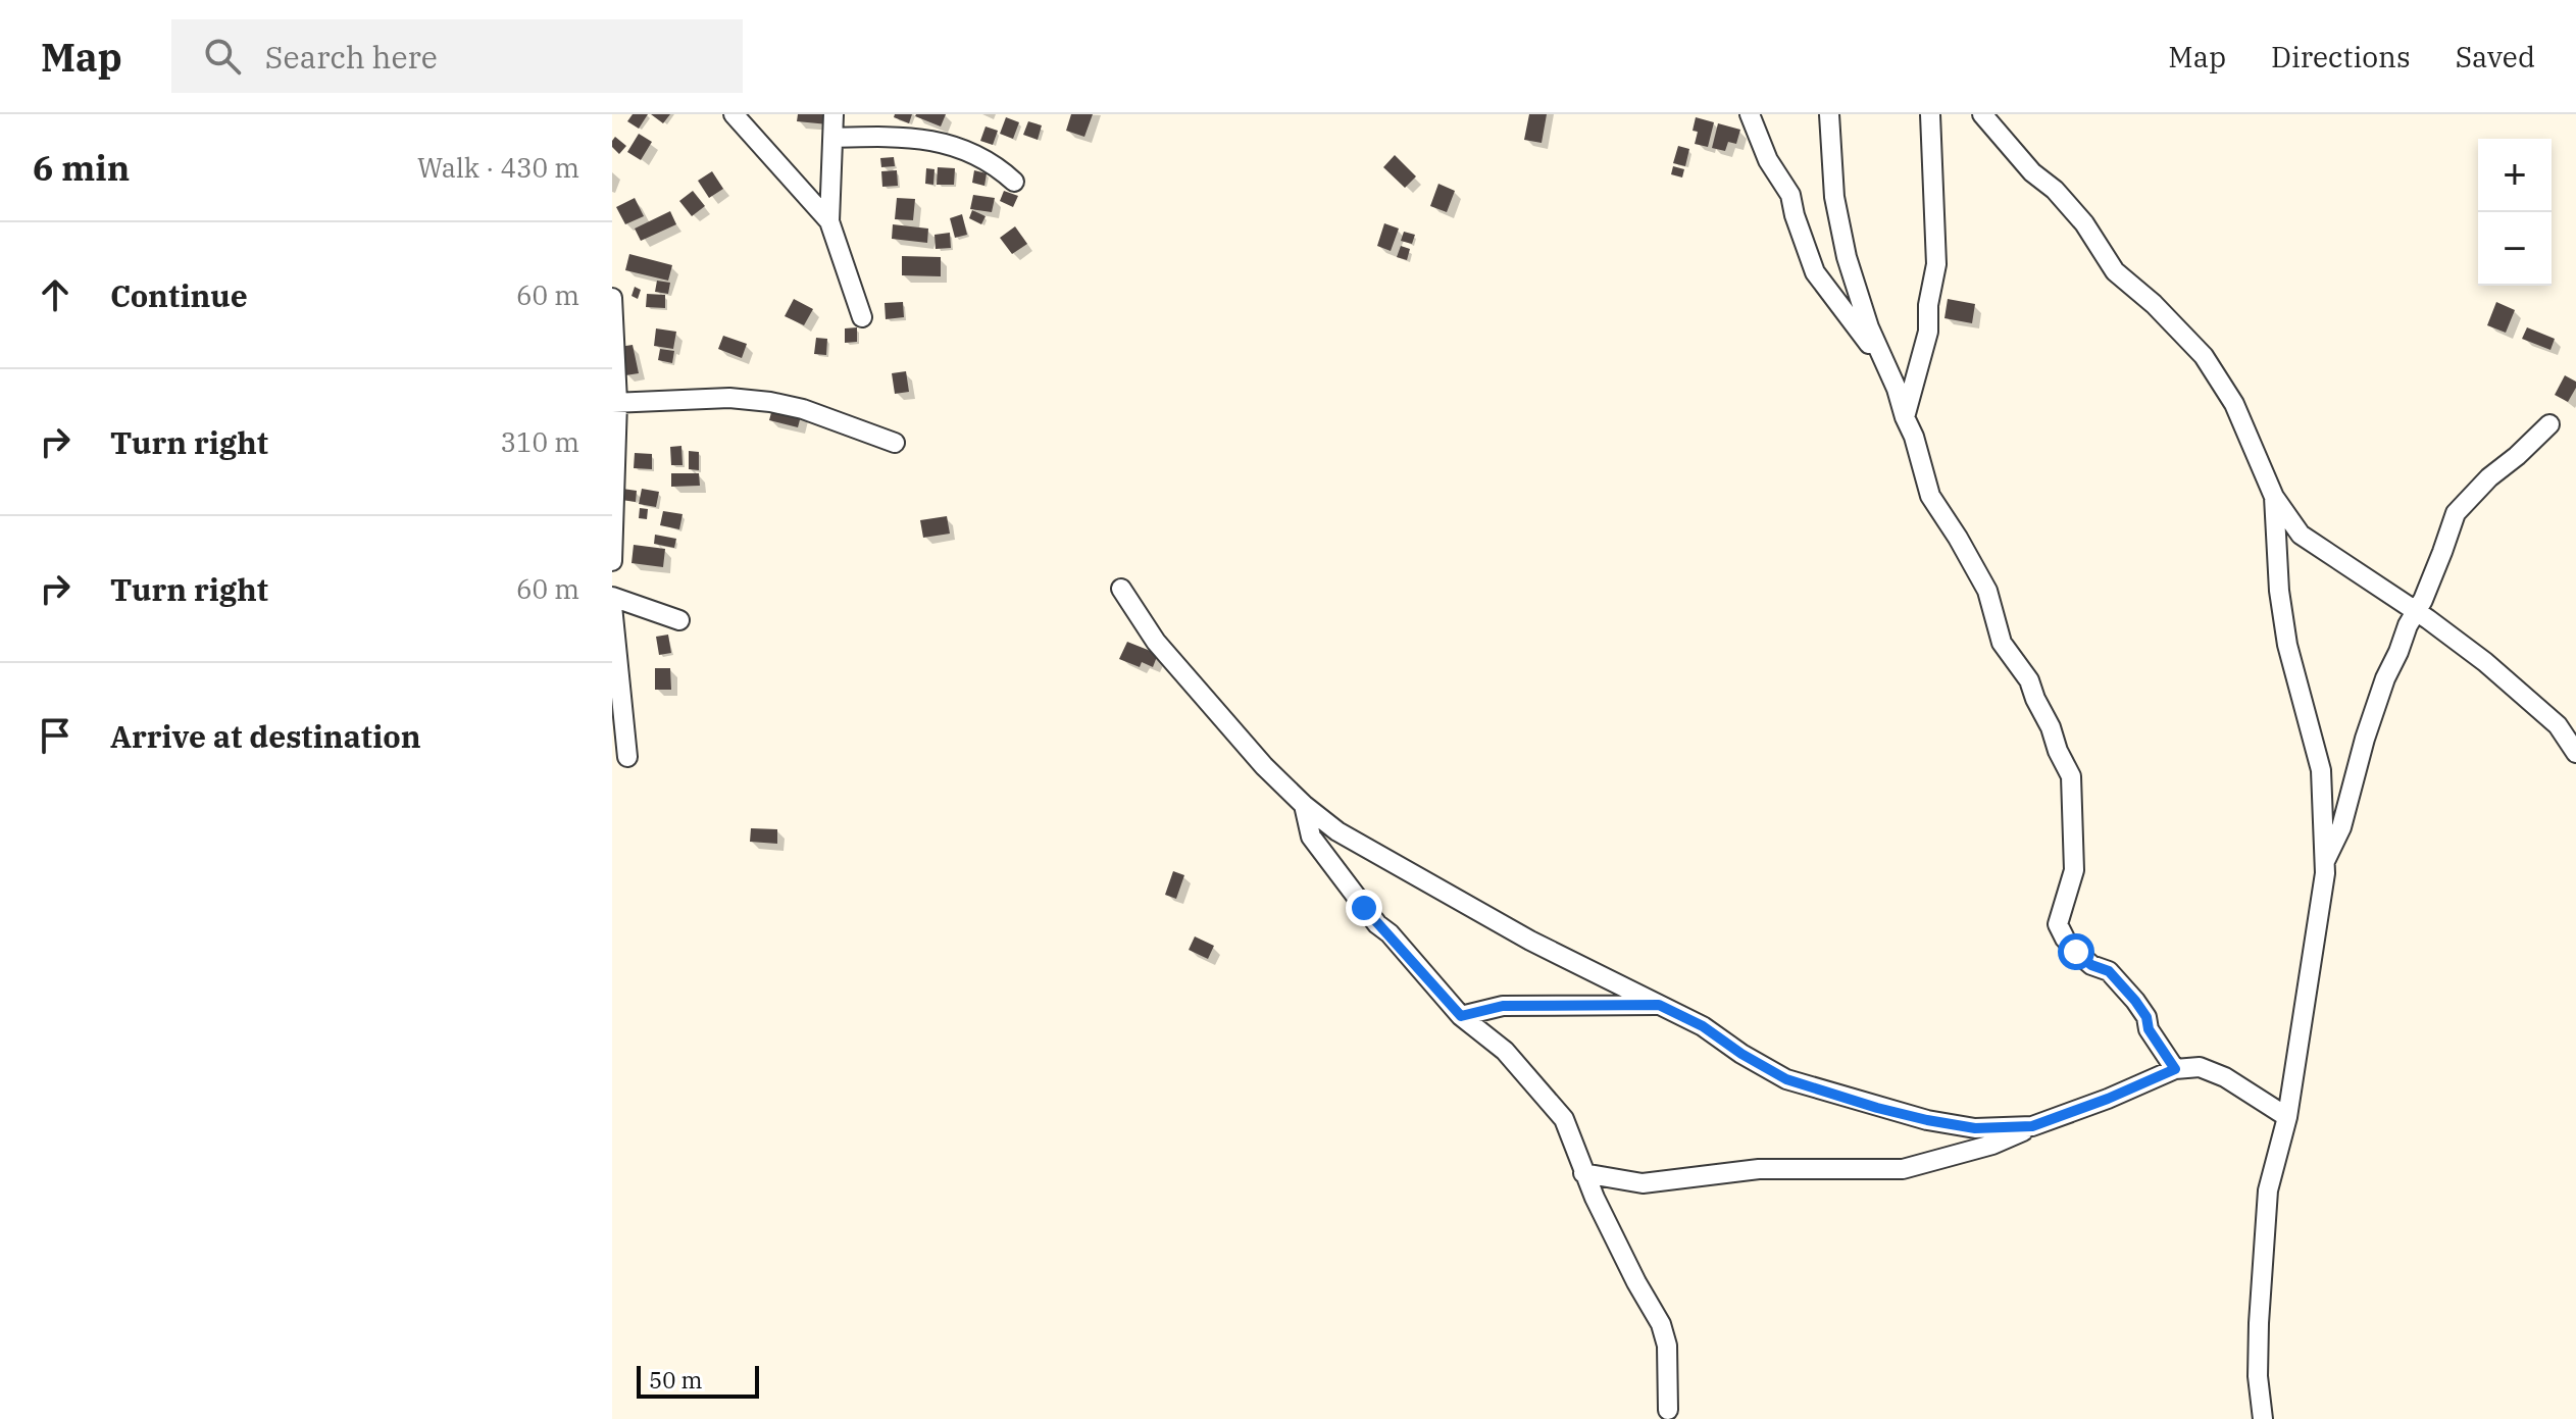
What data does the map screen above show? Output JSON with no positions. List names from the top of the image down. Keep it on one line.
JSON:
{"scale_bar":"50 m","page":{"header":"Map","search":"Search here","nav":["Map","Directions","Saved"],"heading":["6 min","Walk · 430 m"],"map_buttons":["+","−"],"list":[["Continue","60 m"],["Turn right","310 m"],["Turn right","60 m"],"Arrive at destination"],"scale":"50 m"}}
